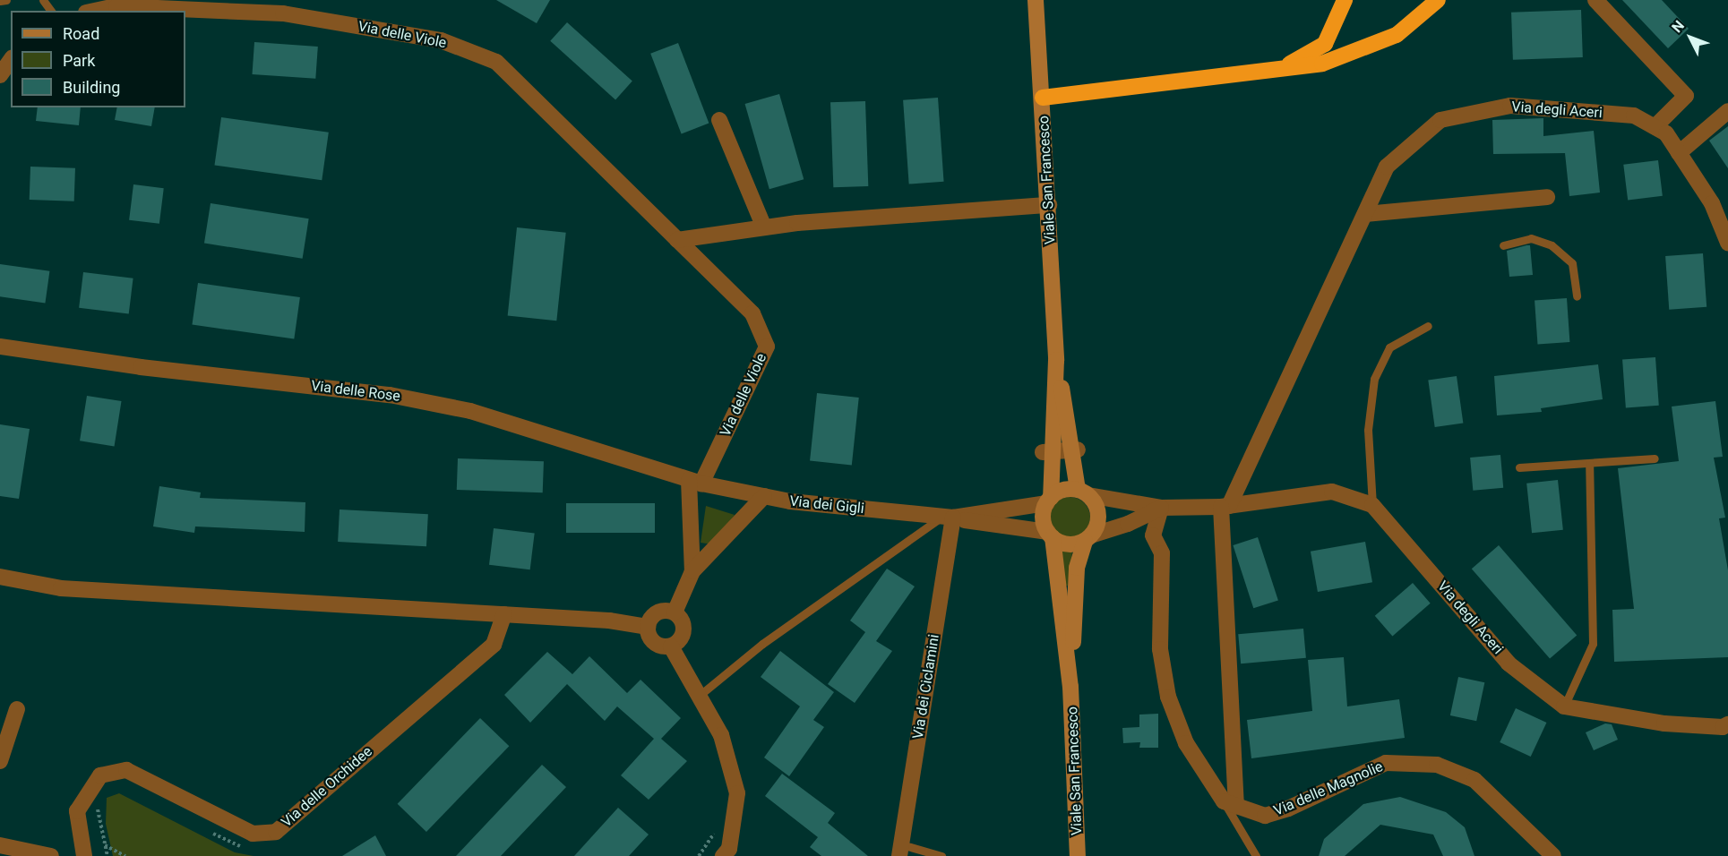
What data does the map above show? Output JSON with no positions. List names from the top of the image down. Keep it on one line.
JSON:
{"streets":{"street":["Via delle Viole","Via degli Aceri","Viale San Francesco","Via delle Rose","Via dei Gigli","Via dei Ciclamini","Via delle Orchidee","Via delle Magnolie"]},"crossings":[["Via delle Viole","Via delle Rose"],["Via delle Viole","Via dei Gigli"],["Viale San Francesco","Via dei Gigli"],["Via delle Rose","Via dei Gigli"],["Via dei Gigli","Via dei Ciclamini"]],"legend":["Road","Park","Building"],"north":"top left"}
